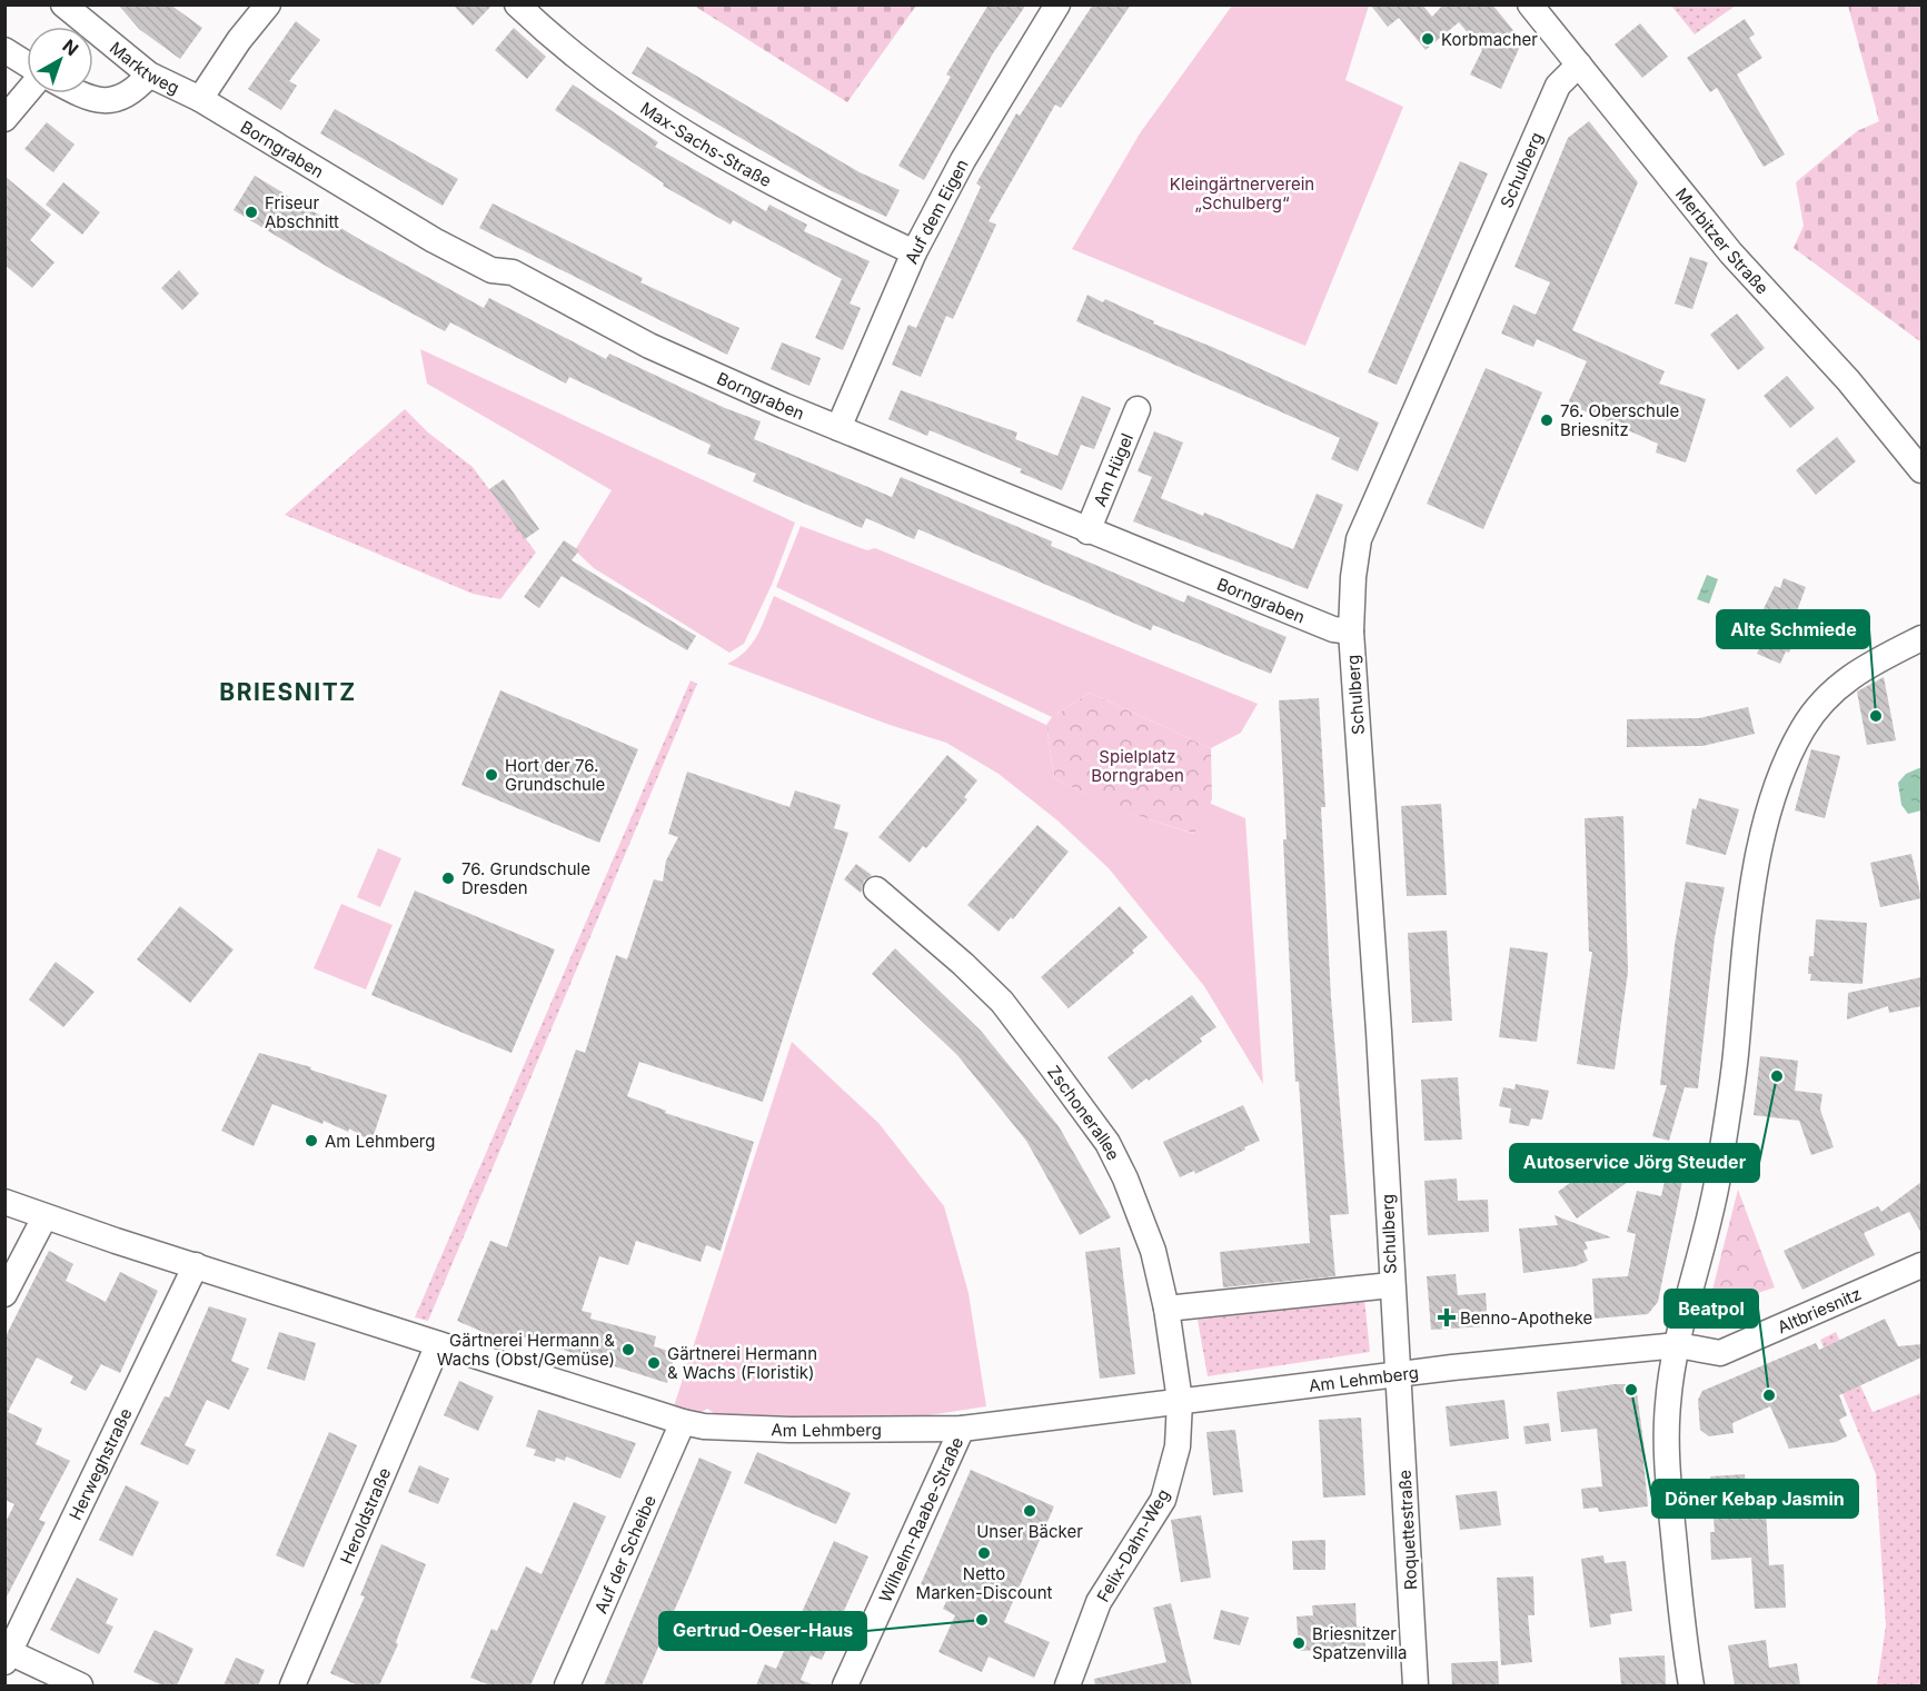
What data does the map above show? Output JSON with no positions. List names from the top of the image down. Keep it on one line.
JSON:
{"streets":{"street":["Marktweg","Max-Sachs-Straße","Borngraben","Schulberg","Auf dem Eigen","Merbitzer Straße","Am Hügel","Zschonerallee","Altbriesnitz","Am Lehmberg","Herweghstraße","Heroldstraße","Wilhelm-Raabe-Straße","Roquettestraße","Felix-Dahn-Weg","Auf der Scheibe"]},"crossings":[["Marktweg","Borngraben"],["Max-Sachs-Straße","Auf dem Eigen"],["Borngraben","Schulberg"],["Borngraben","Auf dem Eigen"],["Borngraben","Am Hügel"],["Schulberg","Merbitzer Straße"],["Schulberg","Am Lehmberg"],["Schulberg","Roquettestraße"],["Zschonerallee","Am Lehmberg"],["Zschonerallee","Felix-Dahn-Weg"],["Altbriesnitz","Am Lehmberg"],["Am Lehmberg","Herweghstraße"],["Am Lehmberg","Heroldstraße"],["Am Lehmberg","Wilhelm-Raabe-Straße"],["Am Lehmberg","Roquettestraße"],["Am Lehmberg","Felix-Dahn-Weg"],["Am Lehmberg","Auf der Scheibe"]],"districts":["BRIESNITZ"],"parks":["Kleingärtnerverein „Schulberg“","Spielplatz Borngraben"],"places":{"other":["Korbmacher","Friseur Abschnitt","76. Oberschule Briesnitz","Alte Schmiede","Hort der 76. Grundschule","76. Grundschule Dresden","Autoservice Jörg Steuder","Am Lehmberg","Gärtnerei Hermann & Wachs (Obst/Gemüse)","Gärtnerei Hermann & Wachs (Floristik)","Döner Kebap Jasmin","Beatpol","Unser Bäcker","Netto Marken-Discount","Gertrud-Oeser-Haus","Briesnitzer Spatzenvilla"],"health":["Benno-Apotheke"]},"north":"top right"}
